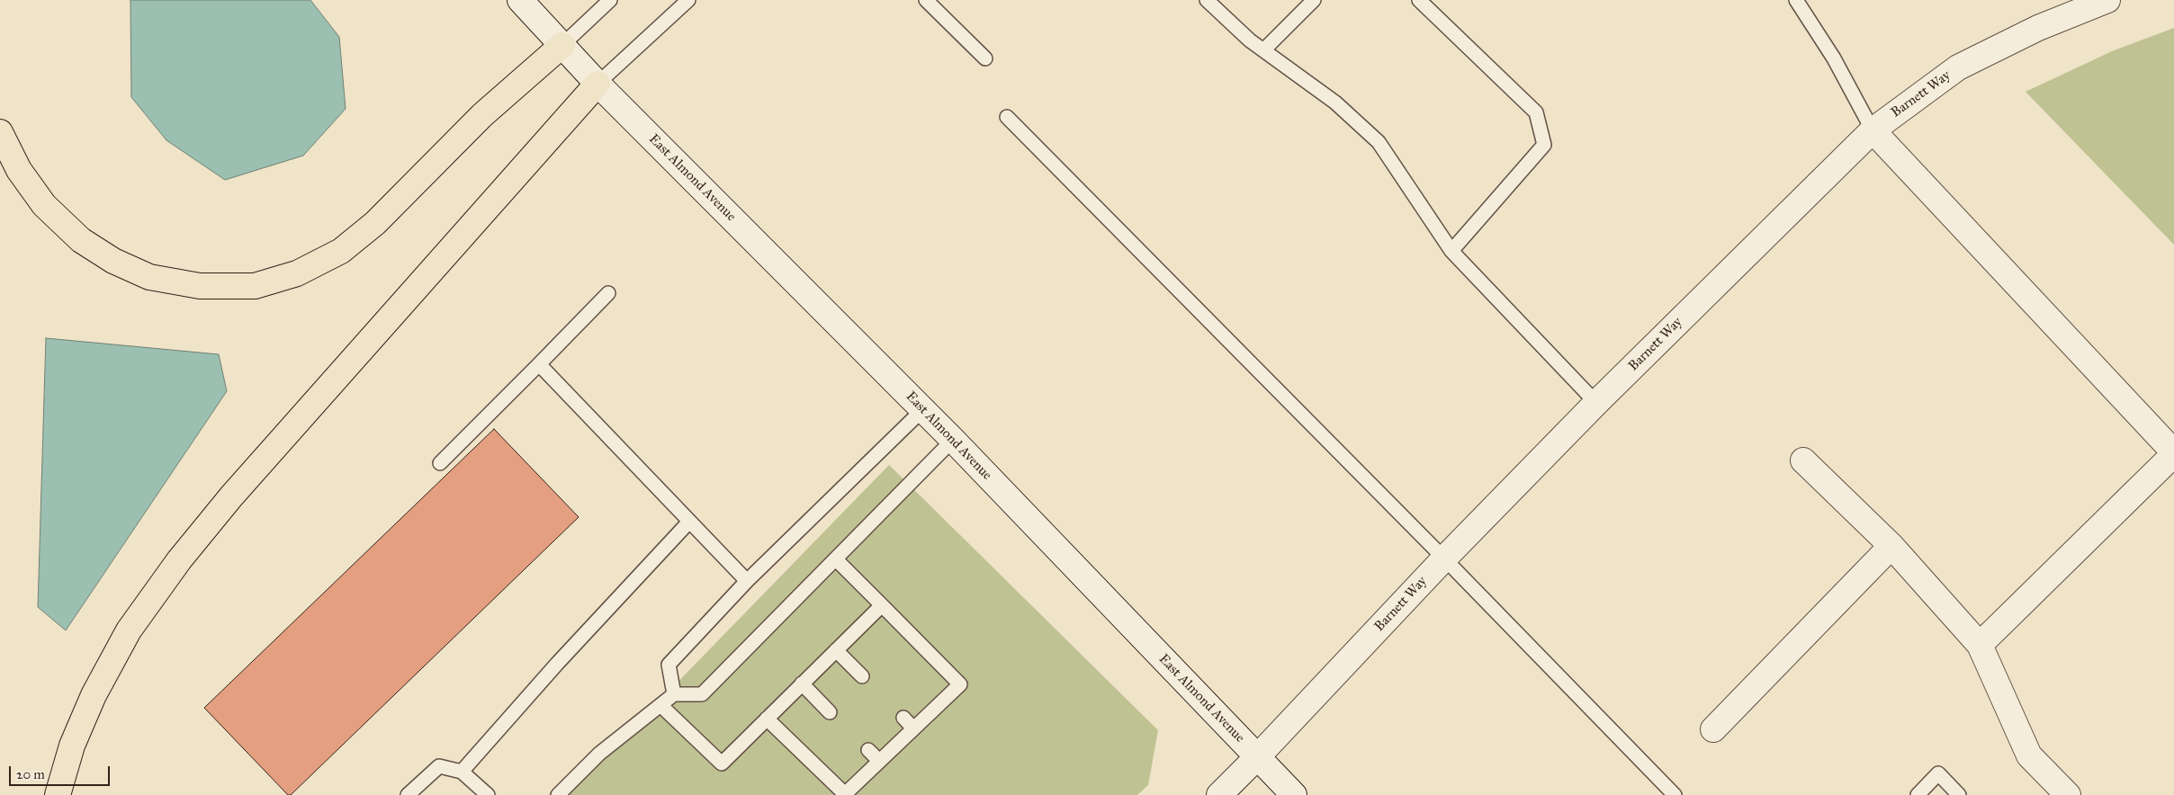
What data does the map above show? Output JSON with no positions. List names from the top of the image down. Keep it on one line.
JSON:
{"streets":{"street":["Barnett Way","East Almond Avenue"]},"crossings":[["Barnett Way","East Almond Avenue"]],"scale_bar":"20 m"}
